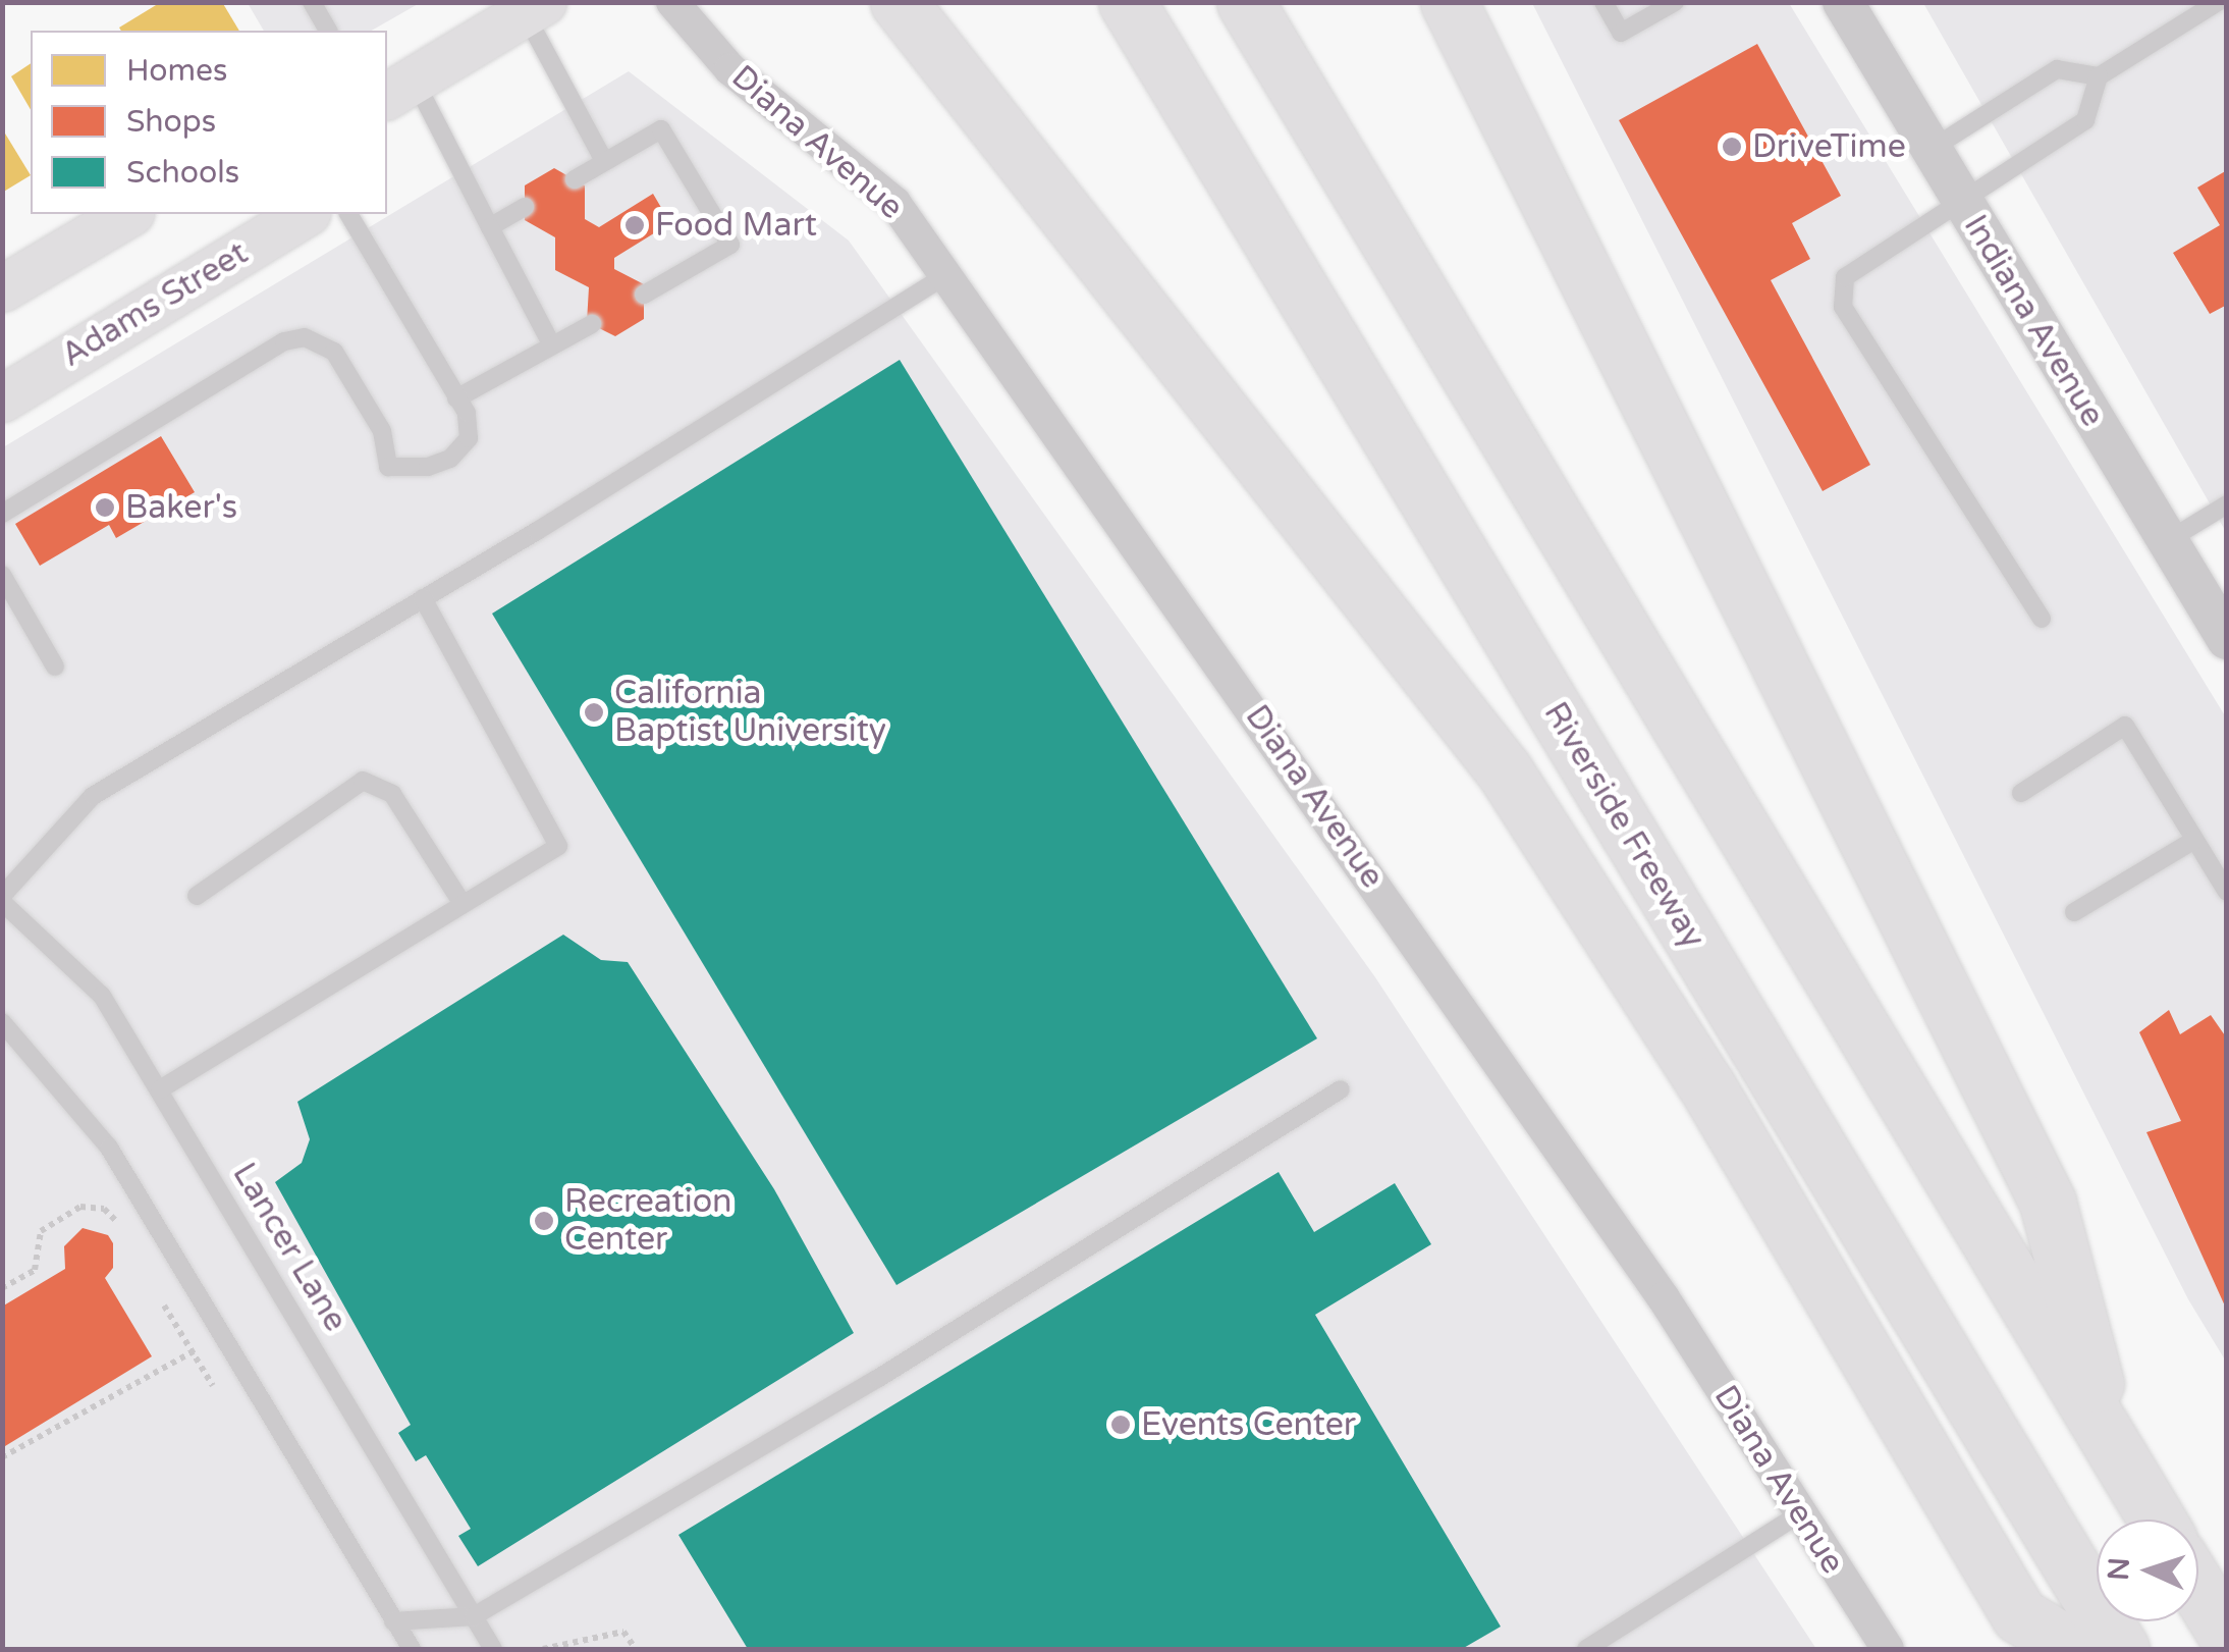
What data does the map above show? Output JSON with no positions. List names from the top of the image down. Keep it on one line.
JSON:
{"streets":{"highway":["Riverside Freeway"],"main road":["Adams Street"],"street":["Diana Avenue","Indiana Avenue"],"lane":["Lancer Lane"]},"places":["DriveTime","Food Mart","Baker's","California Baptist University","Recreation Center","Events Center"],"legend":["Homes","Shops","Schools"],"north":"left"}
